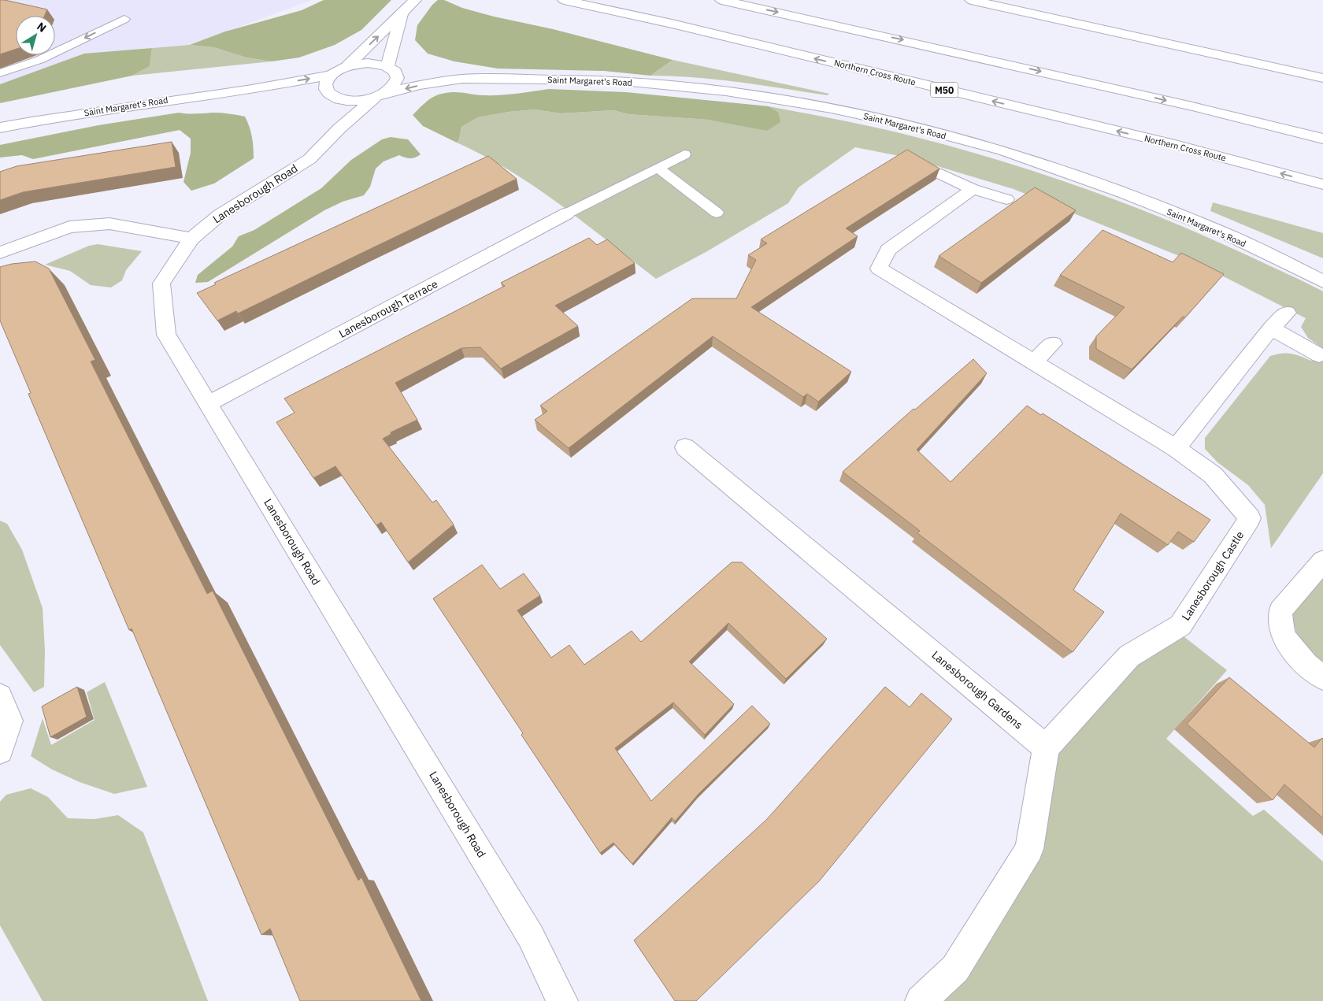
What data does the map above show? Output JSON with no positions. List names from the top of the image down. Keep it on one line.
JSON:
{"streets":{"main road":["Northern Cross Route","Saint Margaret's Road","M50","Lanesborough Road","Lanesborough Terrace","Lanesborough Castle","Lanesborough Gardens"]},"crossings":[["Saint Margaret's Road","Lanesborough Road"],["Lanesborough Road","Lanesborough Terrace"],["Lanesborough Castle","Lanesborough Gardens"]],"north":"top right"}
